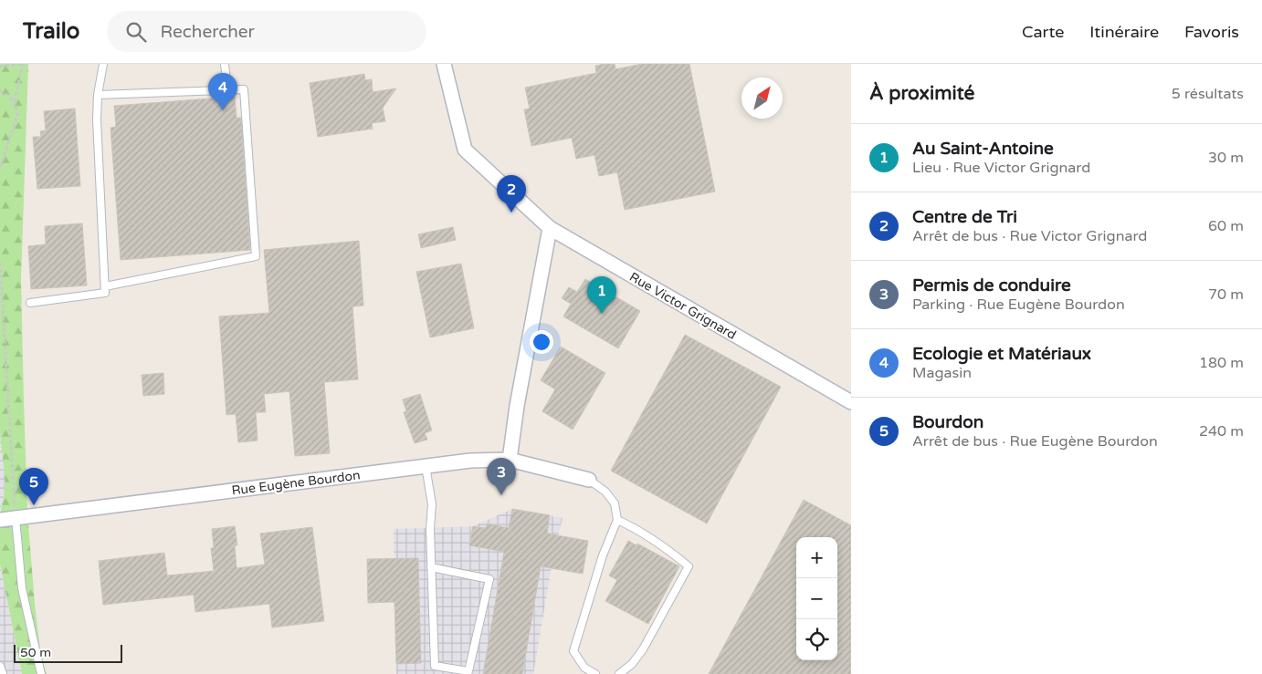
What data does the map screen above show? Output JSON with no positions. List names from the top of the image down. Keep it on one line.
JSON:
{"streets":{"street":["Rue Victor Grignard","Rue Eugène Bourdon"]},"scale_bar":"50 m","north":"top right","page":{"header":"Trailo","search":"Rechercher","nav":["Carte","Itinéraire","Favoris"],"heading":["À proximité","5 résultats"],"pins":["4","2","1","3","5"],"list":[{"mark":"1","name":"Au Saint-Antoine","note":"Lieu · Rue Victor Grignard","value":"30 m"},{"mark":"2","name":"Centre de Tri","note":"Arrêt de bus · Rue Victor Grignard","value":"60 m"},{"mark":"3","name":"Permis de conduire","note":"Parking · Rue Eugène Bourdon","value":"70 m"},{"mark":"4","name":"Ecologie et Matériaux","note":"Magasin","value":"180 m"},{"mark":"5","name":"Bourdon","note":"Arrêt de bus · Rue Eugène Bourdon","value":"240 m"}],"map_buttons":["+","−"],"scale":"50 m"}}
